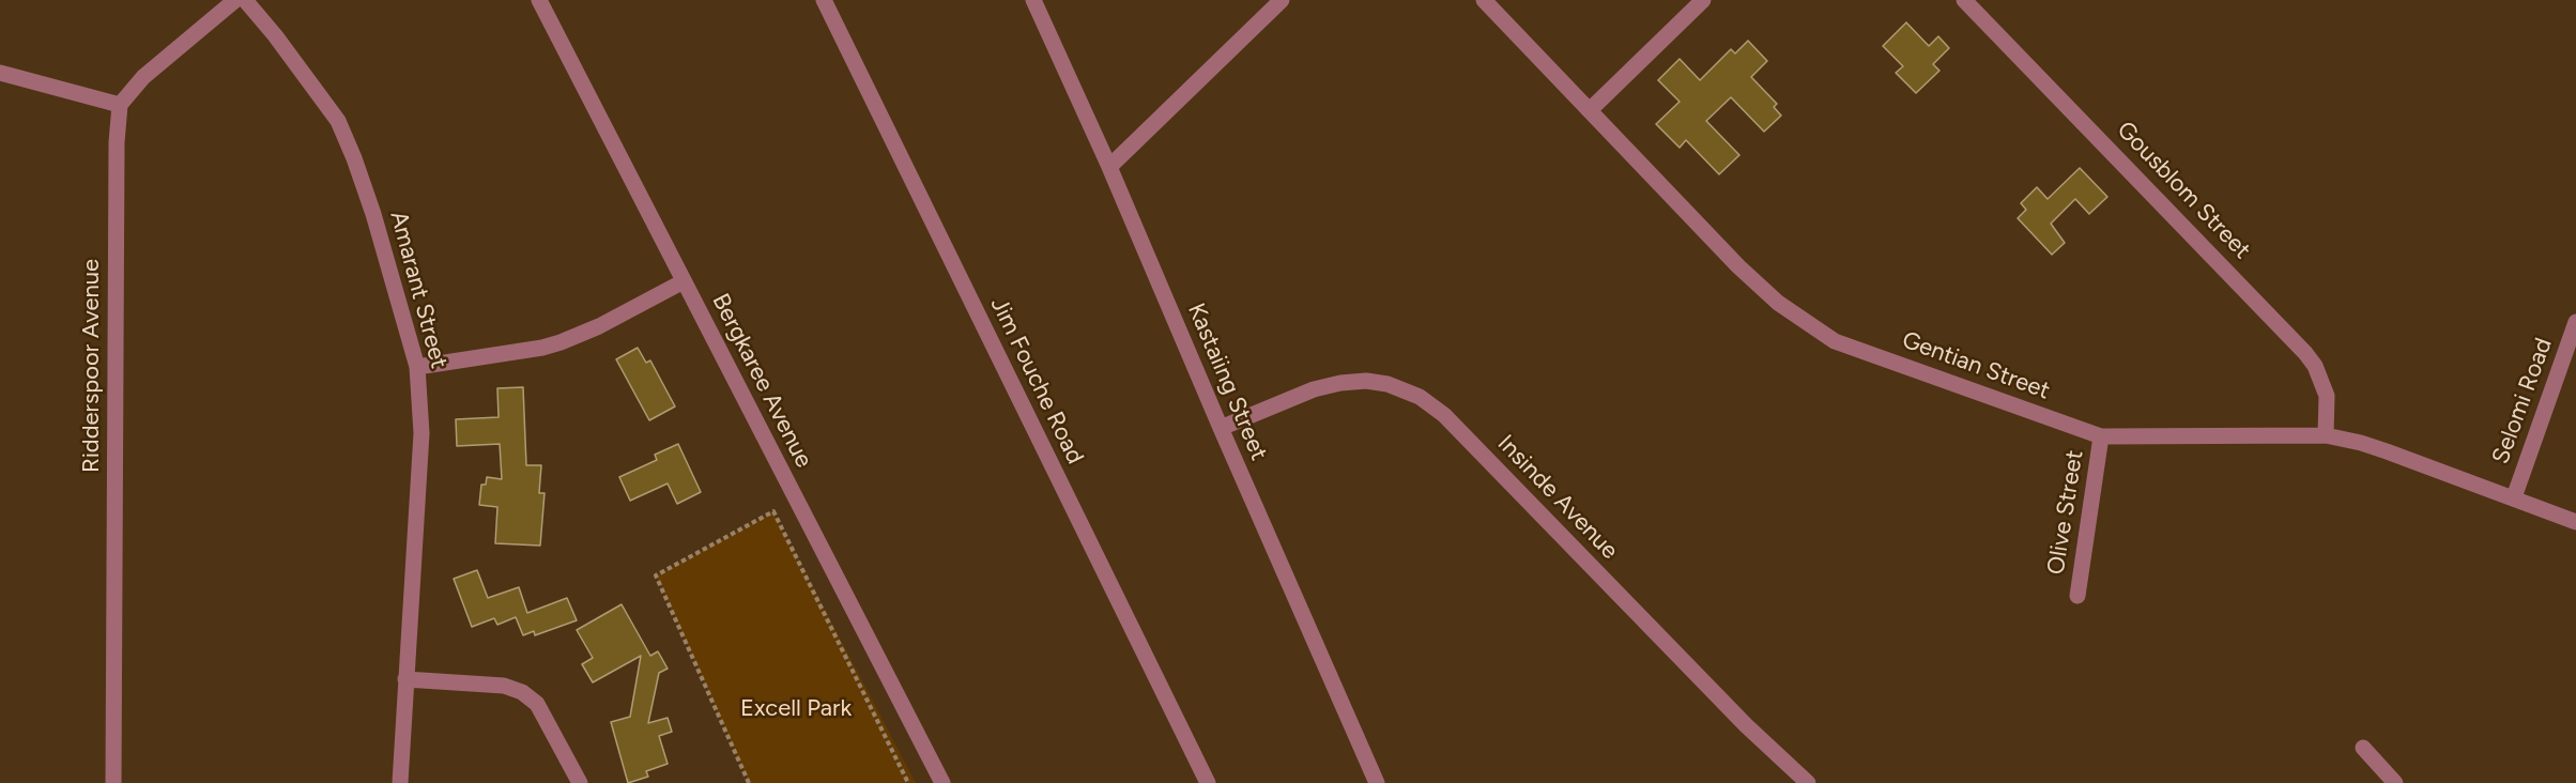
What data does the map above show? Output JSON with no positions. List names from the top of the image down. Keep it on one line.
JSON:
{"streets":{"street":["Gousblom Street","Amarant Street","Ridderspoor Avenue","Gentian Street","Bergkaree Avenue","Jim Fouche Road","Kastaiing Street","Selomi Road","Insinde Avenue","Olive Street"]},"crossings":[["Gousblom Street","Gentian Street"],["Gentian Street","Selomi Road"],["Gentian Street","Olive Street"],["Kastaiing Street","Insinde Avenue"]],"parks":["Excell Park"]}
